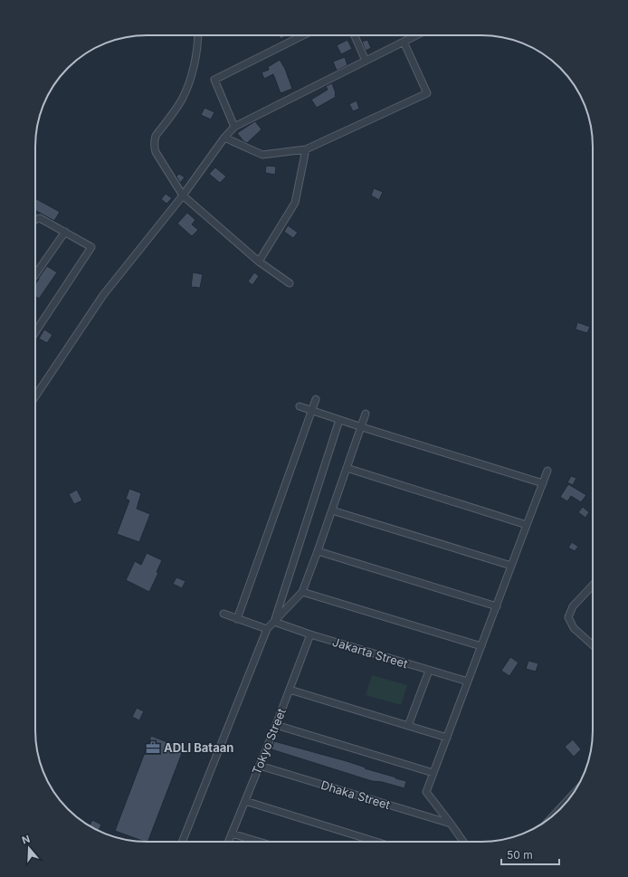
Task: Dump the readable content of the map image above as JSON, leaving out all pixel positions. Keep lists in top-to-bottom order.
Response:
{
  "streets": {
    "street": ["Jakarta Street", "Tokyo Street", "Dhaka Street"]
  },
  "crossings": [
    ["Jakarta Street", "Tokyo Street"],
    ["Tokyo Street", "Dhaka Street"]
  ],
  "places": {
    "office": ["ADLI Bataan"]
  },
  "scale_bar": "50 m",
  "north": "top"
}
